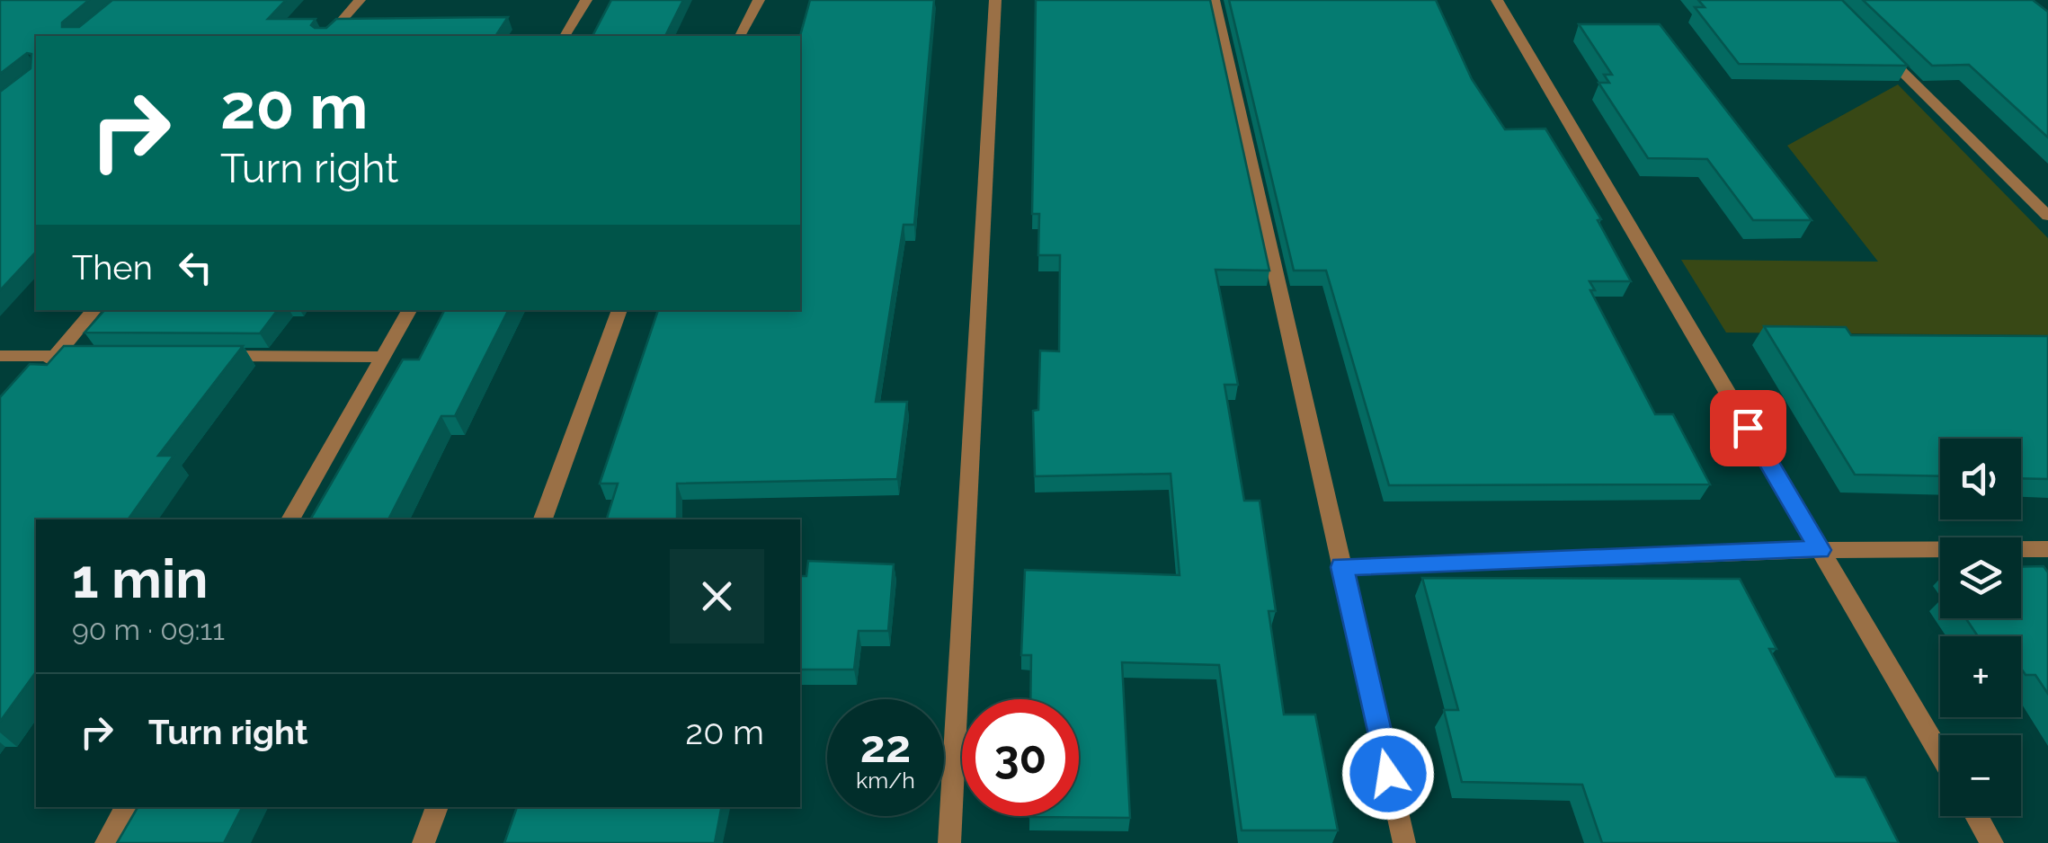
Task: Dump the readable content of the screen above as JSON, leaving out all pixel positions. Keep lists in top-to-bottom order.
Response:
{
  "page": {
    "turn": ["20 m", "Turn right"],
    "then": "Then",
    "map_buttons": ["+", "−"],
    "heading": ["1 min", "90 m · 09:11"],
    "list": [
      {
        "name": "Turn right",
        "value": "20 m"
      }
    ],
    "speed": "22 km/h",
    "limit": "30"
  }
}
